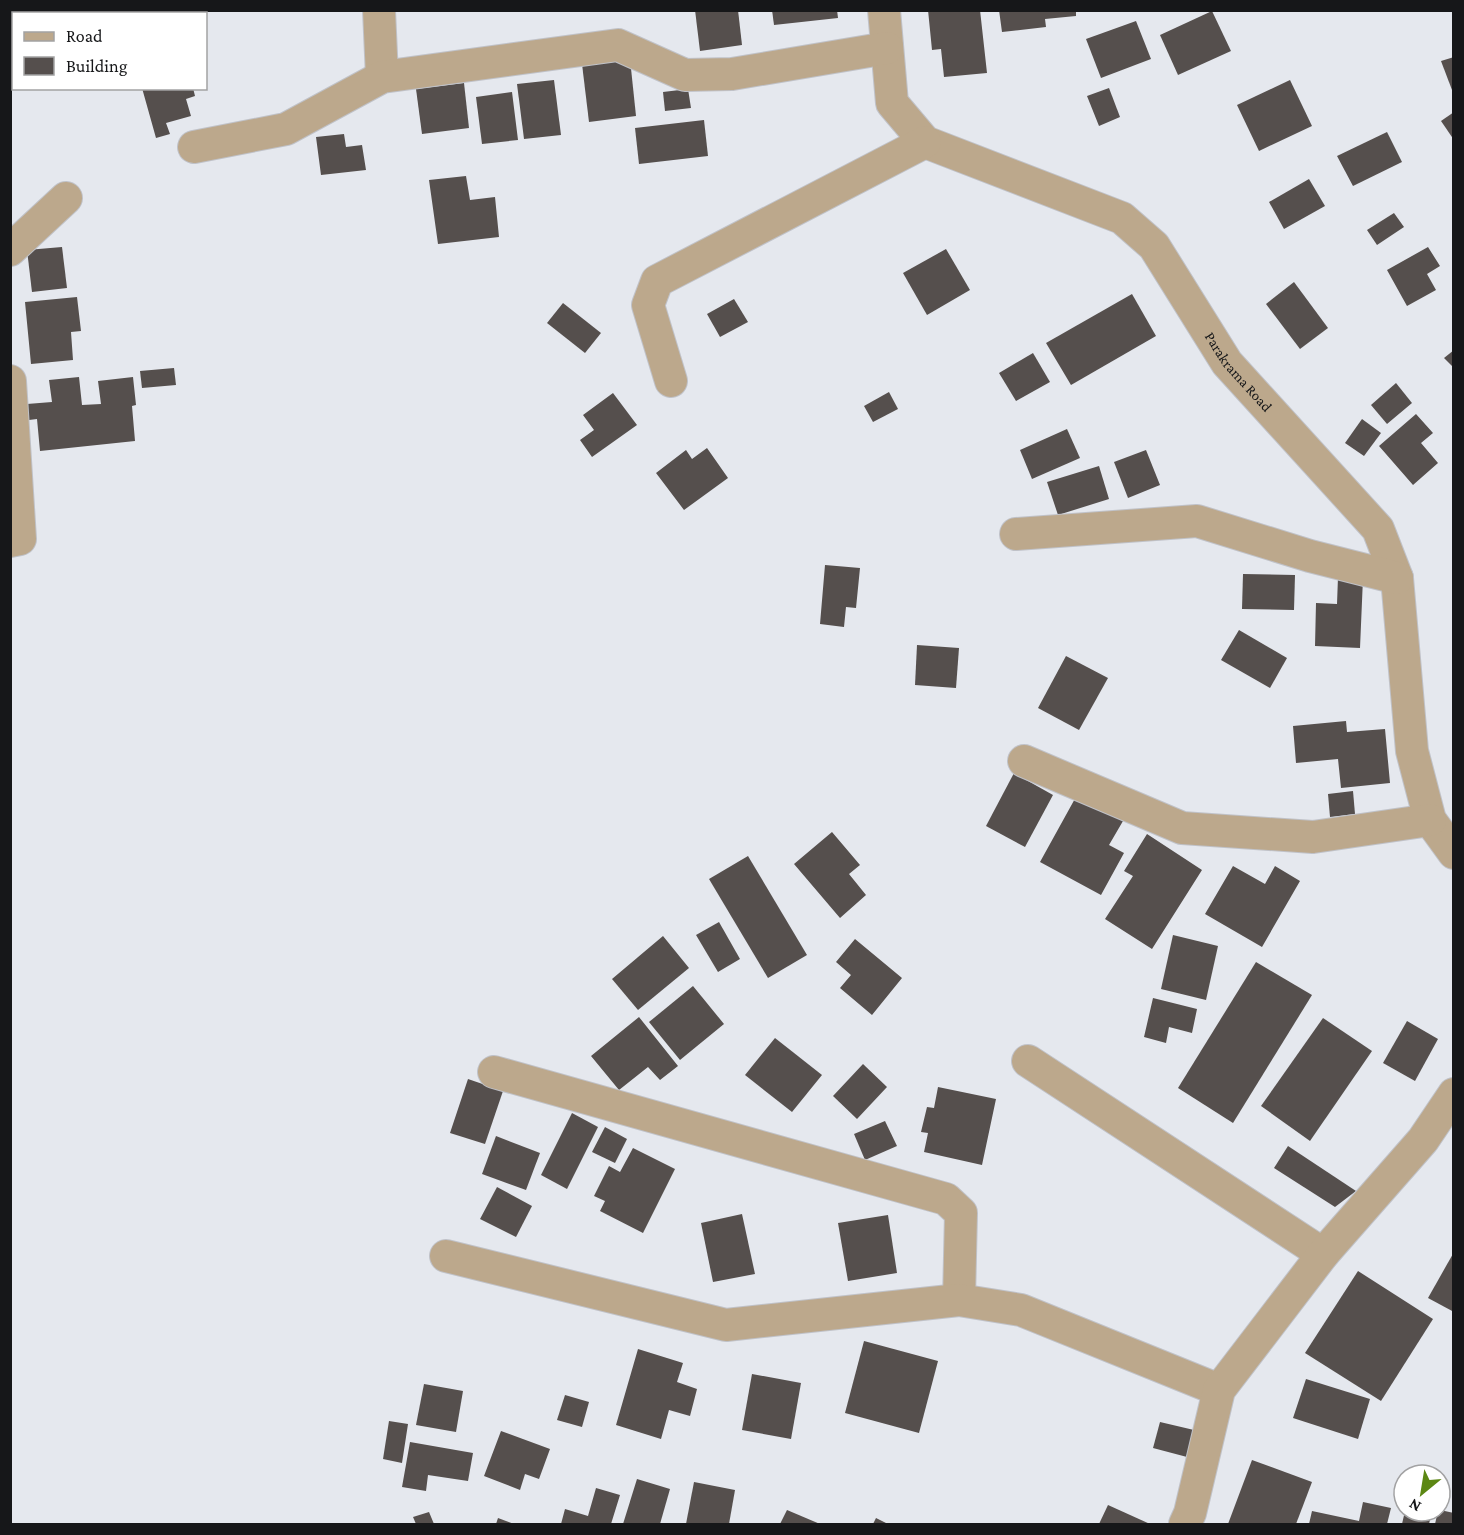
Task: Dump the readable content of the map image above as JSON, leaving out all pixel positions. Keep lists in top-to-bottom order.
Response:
{
  "streets": {
    "street": ["Parakrama Road"]
  },
  "legend": ["Road", "Building"],
  "north": "bottom left"
}
